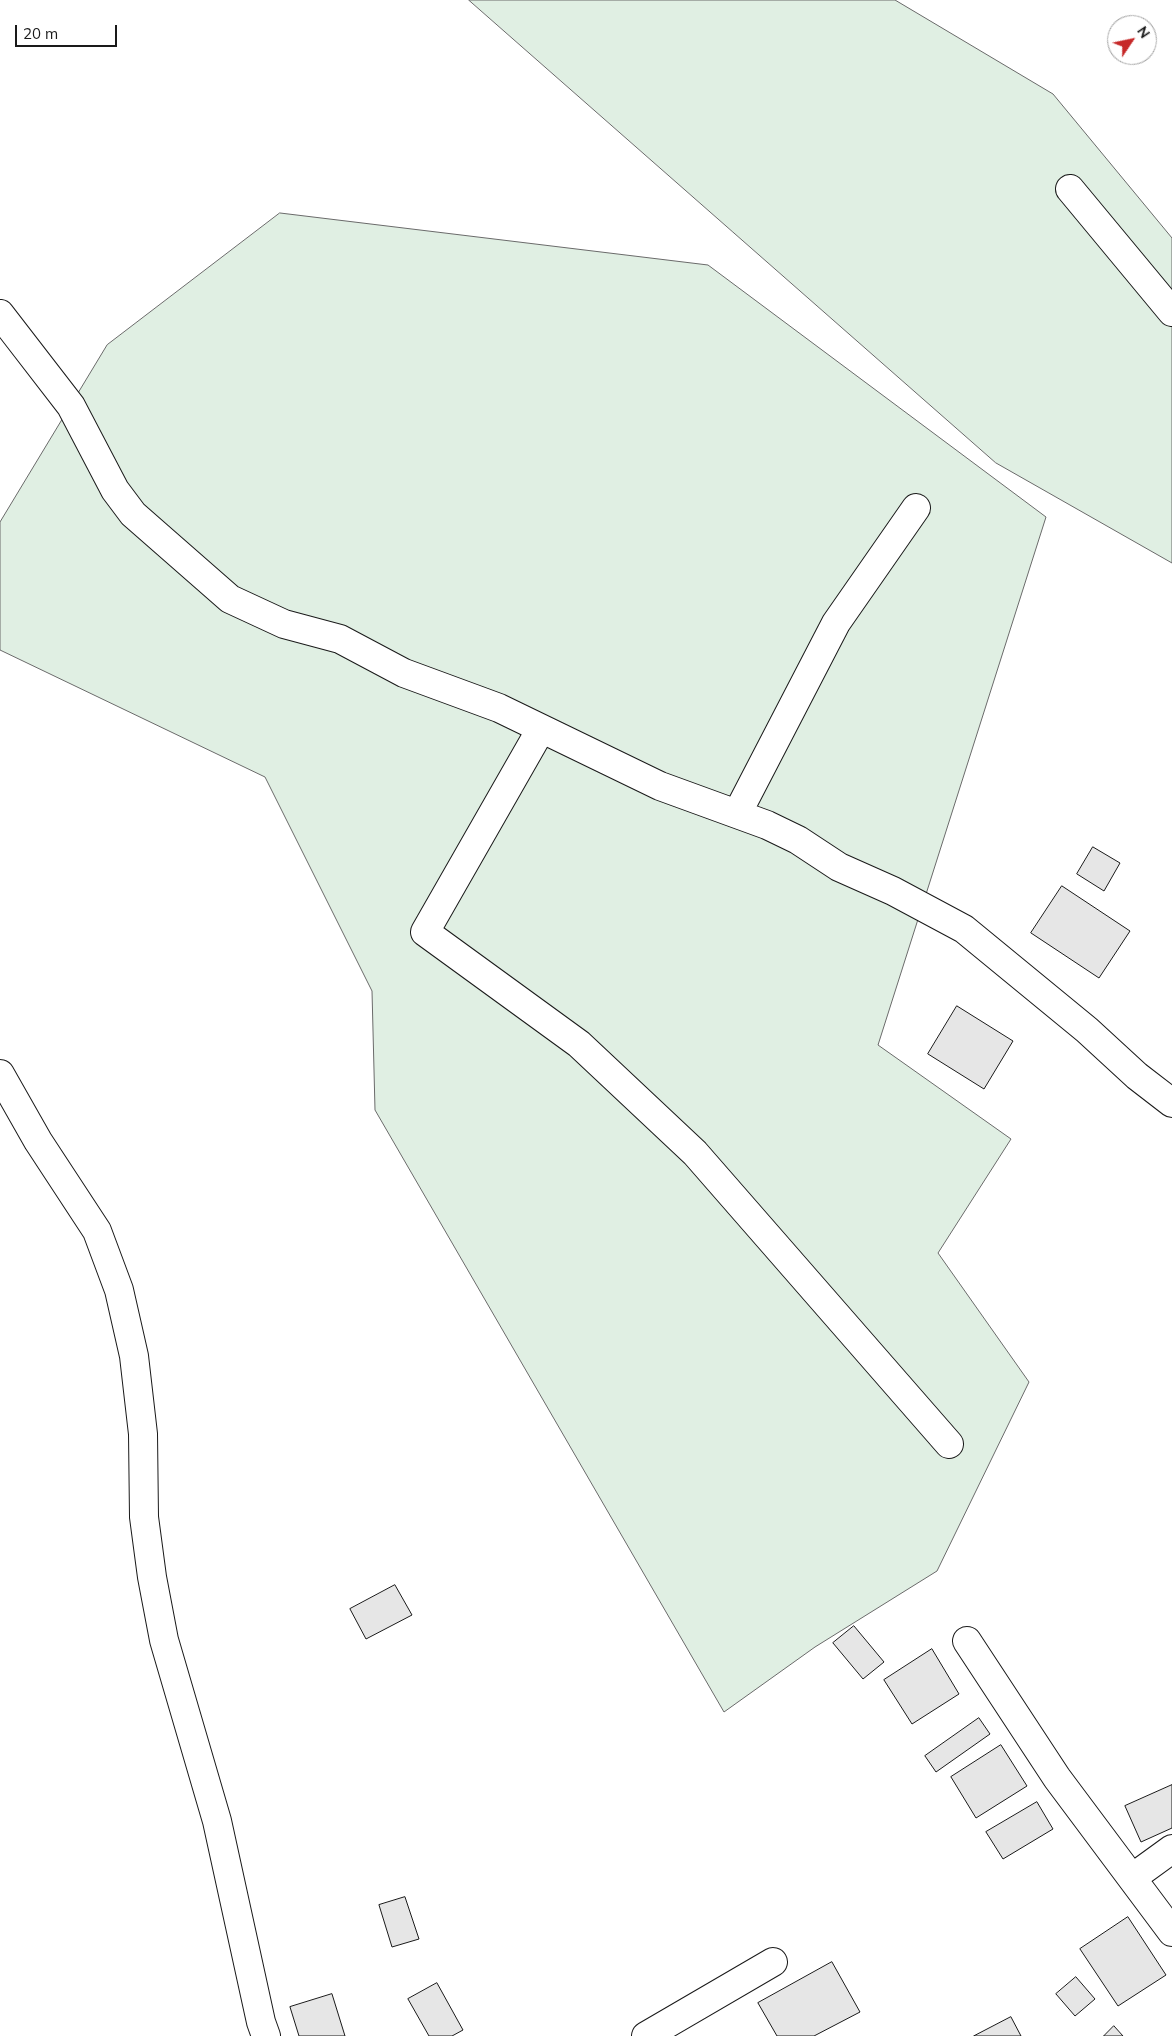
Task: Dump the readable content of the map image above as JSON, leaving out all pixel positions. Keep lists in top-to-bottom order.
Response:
{
  "scale_bar": "20 m",
  "north": "top right"
}
